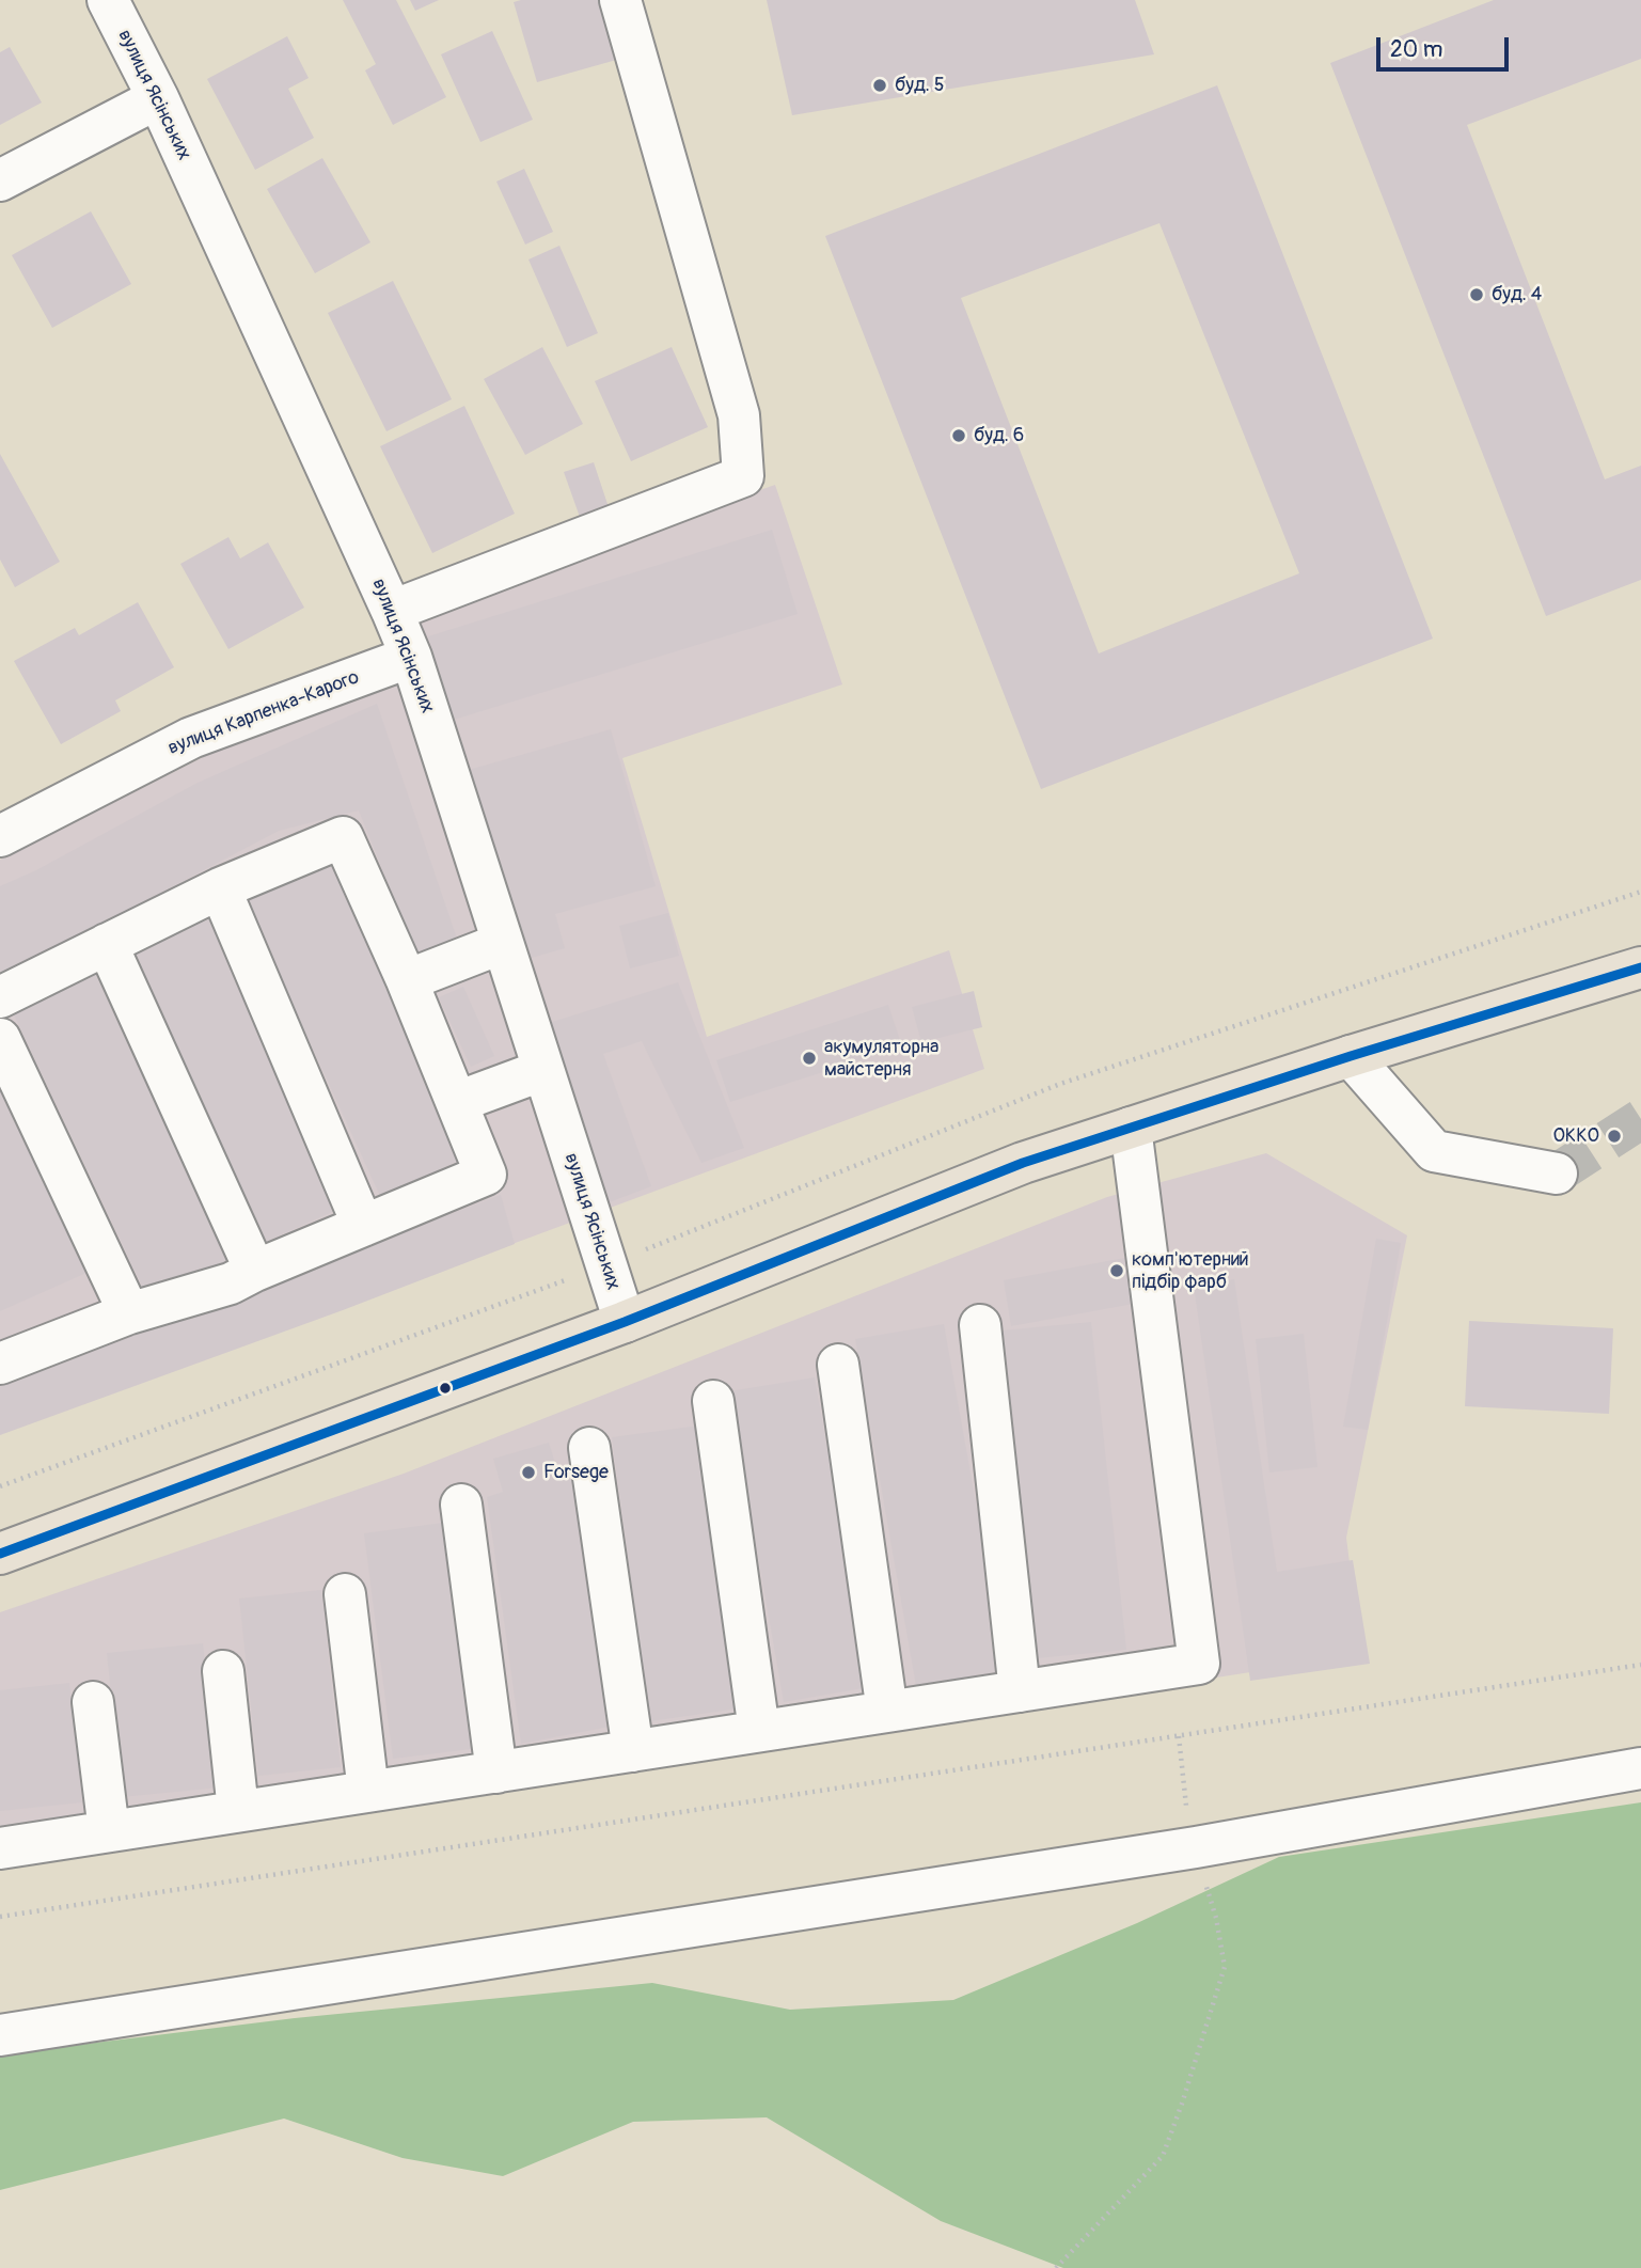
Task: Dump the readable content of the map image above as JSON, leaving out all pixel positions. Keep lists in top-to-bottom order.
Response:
{
  "streets": {
    "street": ["вулиця Ясінських", "вулиця Карпенка-Карого"]
  },
  "crossings": [
    ["вулиця Ясінських", "вулиця Карпенка-Карого"]
  ],
  "places": [
    "буд. 5",
    "буд. 4",
    "буд. 6",
    "акумуляторна майстерня",
    "ОККО",
    "комп'ютерний підбір фарб",
    "Forsege"
  ],
  "scale_bar": "20 m"
}
